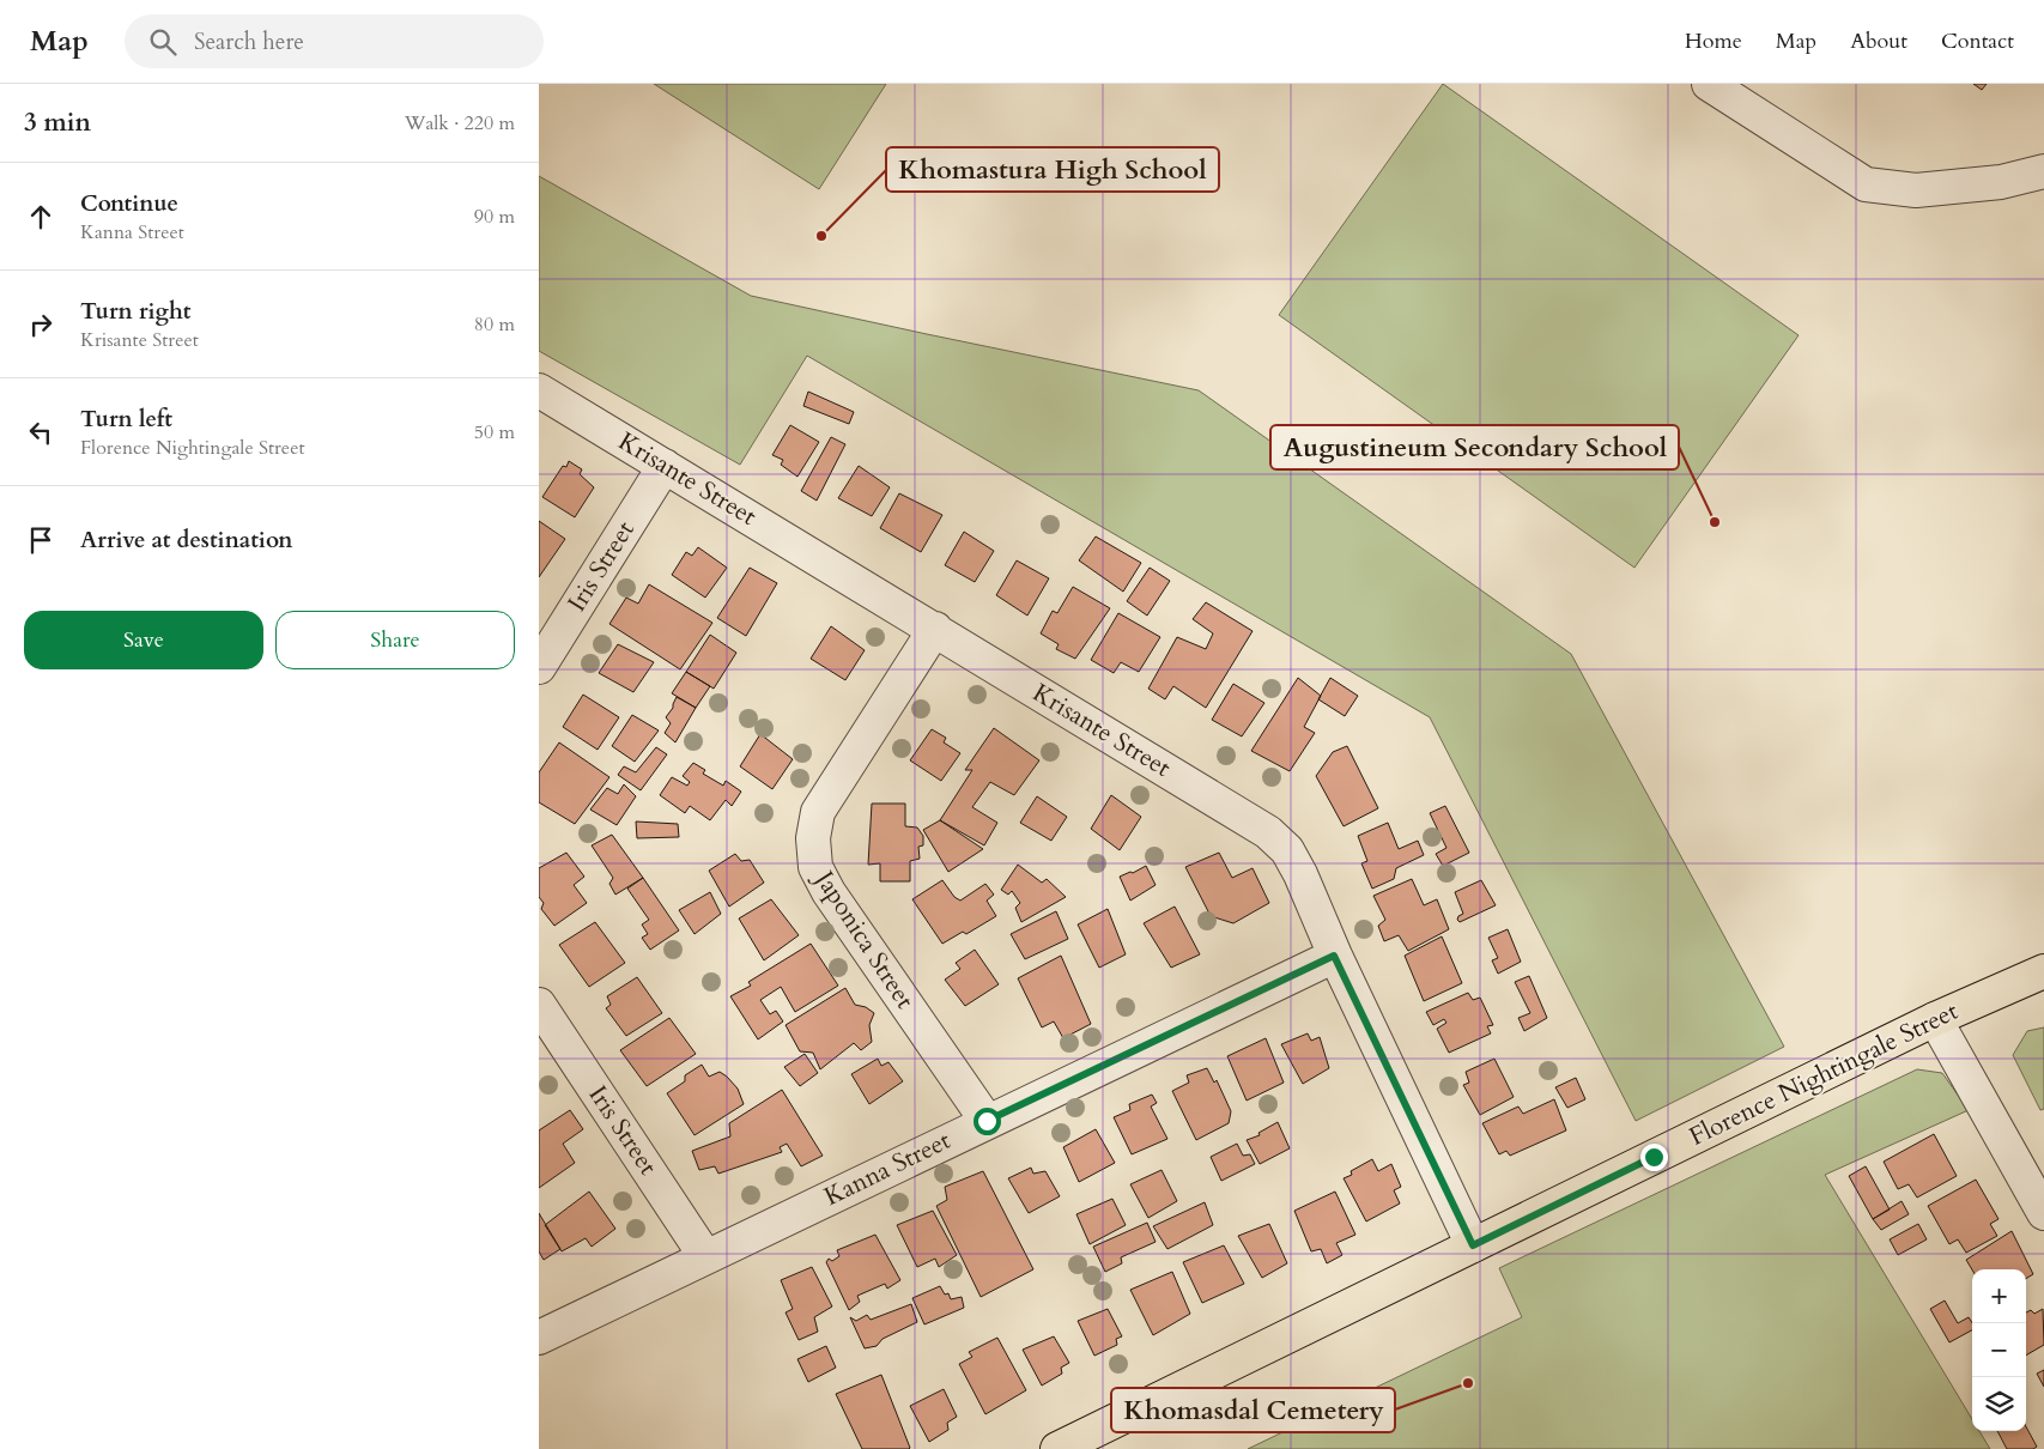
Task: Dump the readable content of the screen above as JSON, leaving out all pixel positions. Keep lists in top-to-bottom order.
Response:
{
  "streets": {
    "main road": ["Florence Nightingale Street"],
    "street": [
      "Krisante Street",
      "Iris Street",
      "Japonica Street",
      "Kanna Street"
    ]
  },
  "crossings": [
    ["Krisante Street", "Iris Street"],
    ["Krisante Street", "Japonica Street"],
    ["Krisante Street", "Florence Nightingale Street"],
    ["Krisante Street", "Kanna Street"],
    ["Iris Street", "Kanna Street"],
    ["Japonica Street", "Kanna Street"]
  ],
  "places": ["Khomastura High School", "Augustineum Secondary School", "Khomasdal Cemetery"],
  "page": {
    "header": "Map",
    "search": "Search here",
    "nav": [
      "Home",
      "Map",
      "About",
      "Contact"
    ],
    "heading": ["3 min", "Walk · 220 m"],
    "list": [
      ["Continue", "Kanna Street", "90 m"],
      ["Turn right", "Krisante Street", "80 m"],
      ["Turn left", "Florence Nightingale Street", "50 m"],
      "Arrive at destination"
    ],
    "buttons": ["Save", "Share"],
    "map_buttons": ["+", "−"]
  }
}
